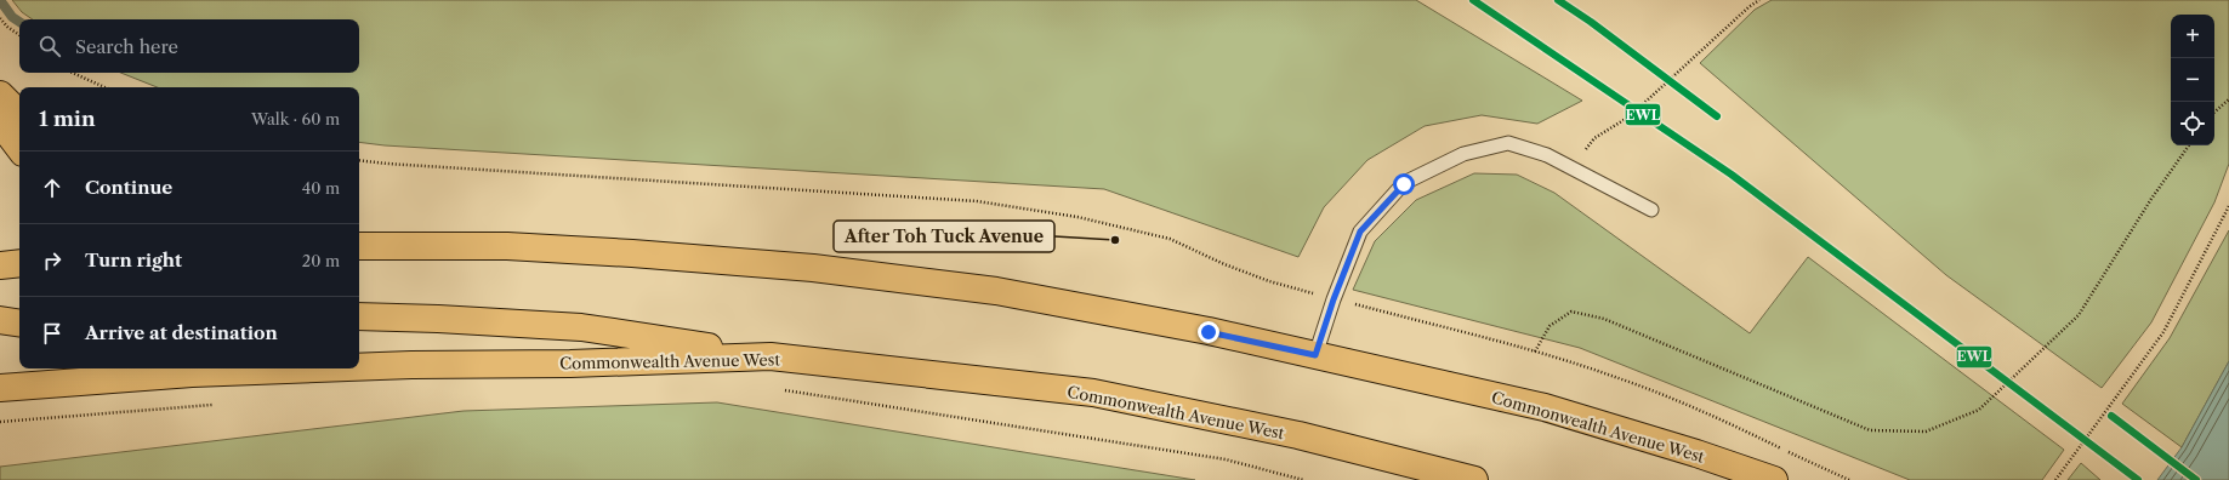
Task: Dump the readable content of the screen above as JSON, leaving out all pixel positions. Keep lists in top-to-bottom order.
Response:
{
  "streets": {
    "main road": ["Commonwealth Avenue West"]
  },
  "places": ["After Toh Tuck Avenue"],
  "lines": ["transit line EWL"],
  "page": {
    "map_buttons": ["+", "−"],
    "search": "Search here",
    "heading": ["1 min", "Walk · 60 m"],
    "list": [
      ["Continue", "40 m"],
      ["Turn right", "20 m"],
      "Arrive at destination"
    ]
  }
}
